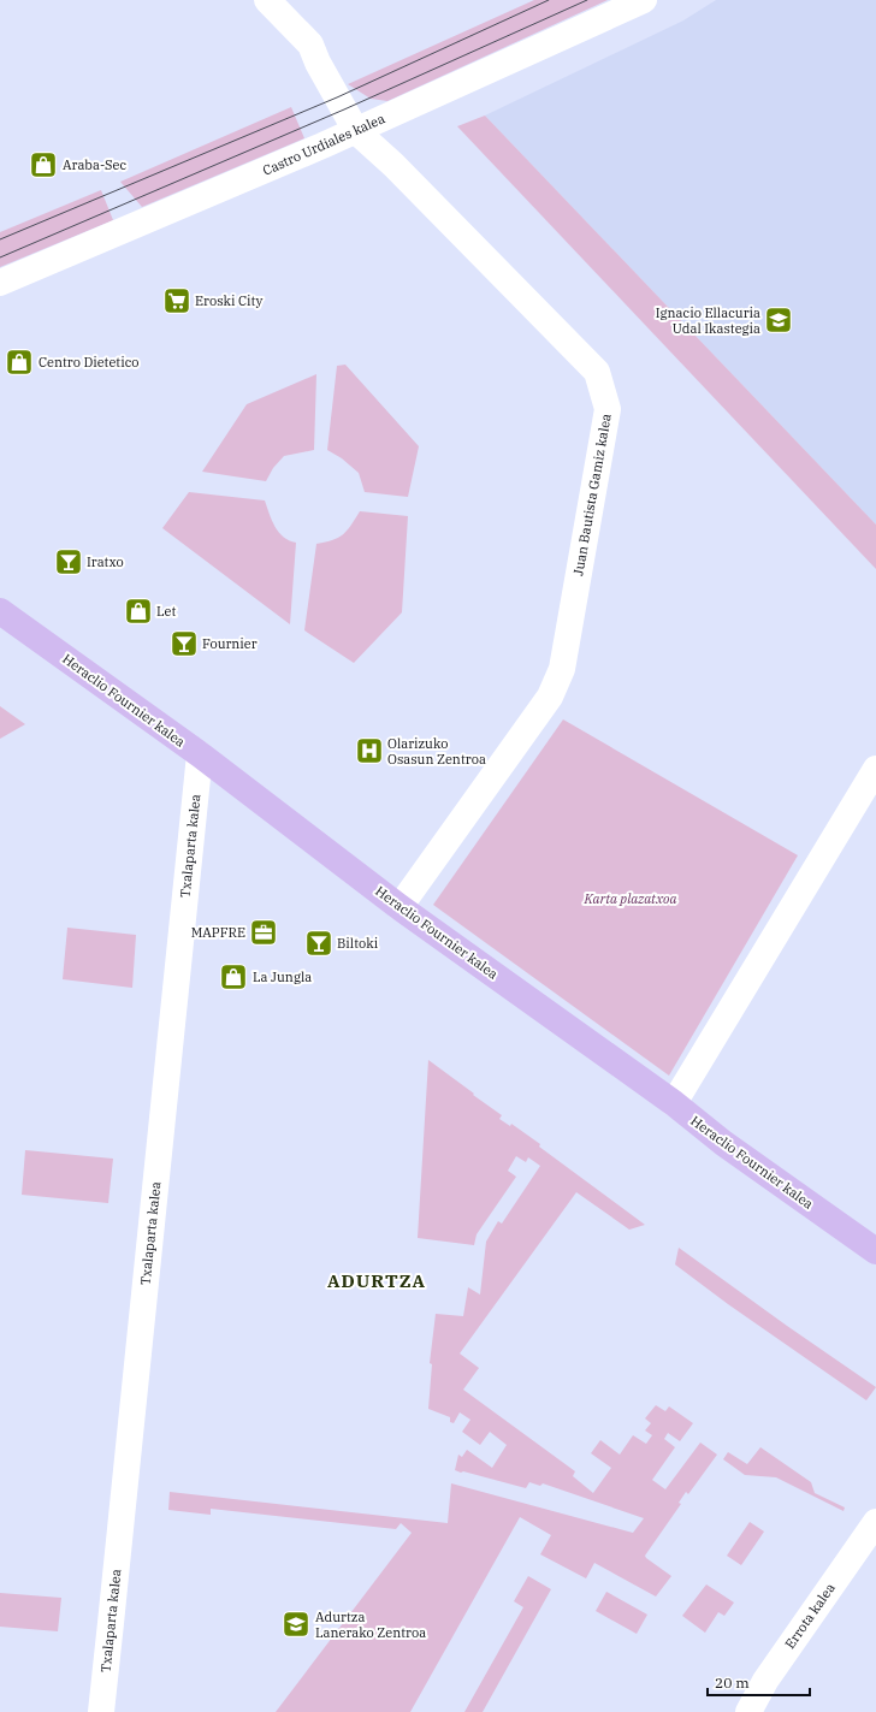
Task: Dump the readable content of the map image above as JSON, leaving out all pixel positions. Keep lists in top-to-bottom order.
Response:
{
  "streets": {
    "main road": ["Heraclio Fournier kalea"],
    "street": [
      "Castro Urdiales kalea",
      "Juan Bautista Gamiz kalea",
      "Txalaparta kalea",
      "Errota kalea"
    ]
  },
  "crossings": [
    ["Castro Urdiales kalea", "Juan Bautista Gamiz kalea"],
    ["Juan Bautista Gamiz kalea", "Heraclio Fournier kalea"],
    ["Heraclio Fournier kalea", "Txalaparta kalea"]
  ],
  "districts": ["ADURTZA"],
  "parks": ["Karta plazatxoa"],
  "places": {
    "shop": [
      "Araba-Sec",
      "Centro Dietetico",
      "Let",
      "La Jungla"
    ],
    "supermarket": ["Eroski City"],
    "school or university": ["Ignacio Ellacuria Udal Ikastegia", "Adurtza Lanerako Zentroa"],
    "bar": ["Iratxo", "Fournier", "Biltoki"],
    "hospital": ["Olarizuko Osasun Zentroa"],
    "office": ["MAPFRE"]
  },
  "scale_bar": "20 m"
}
